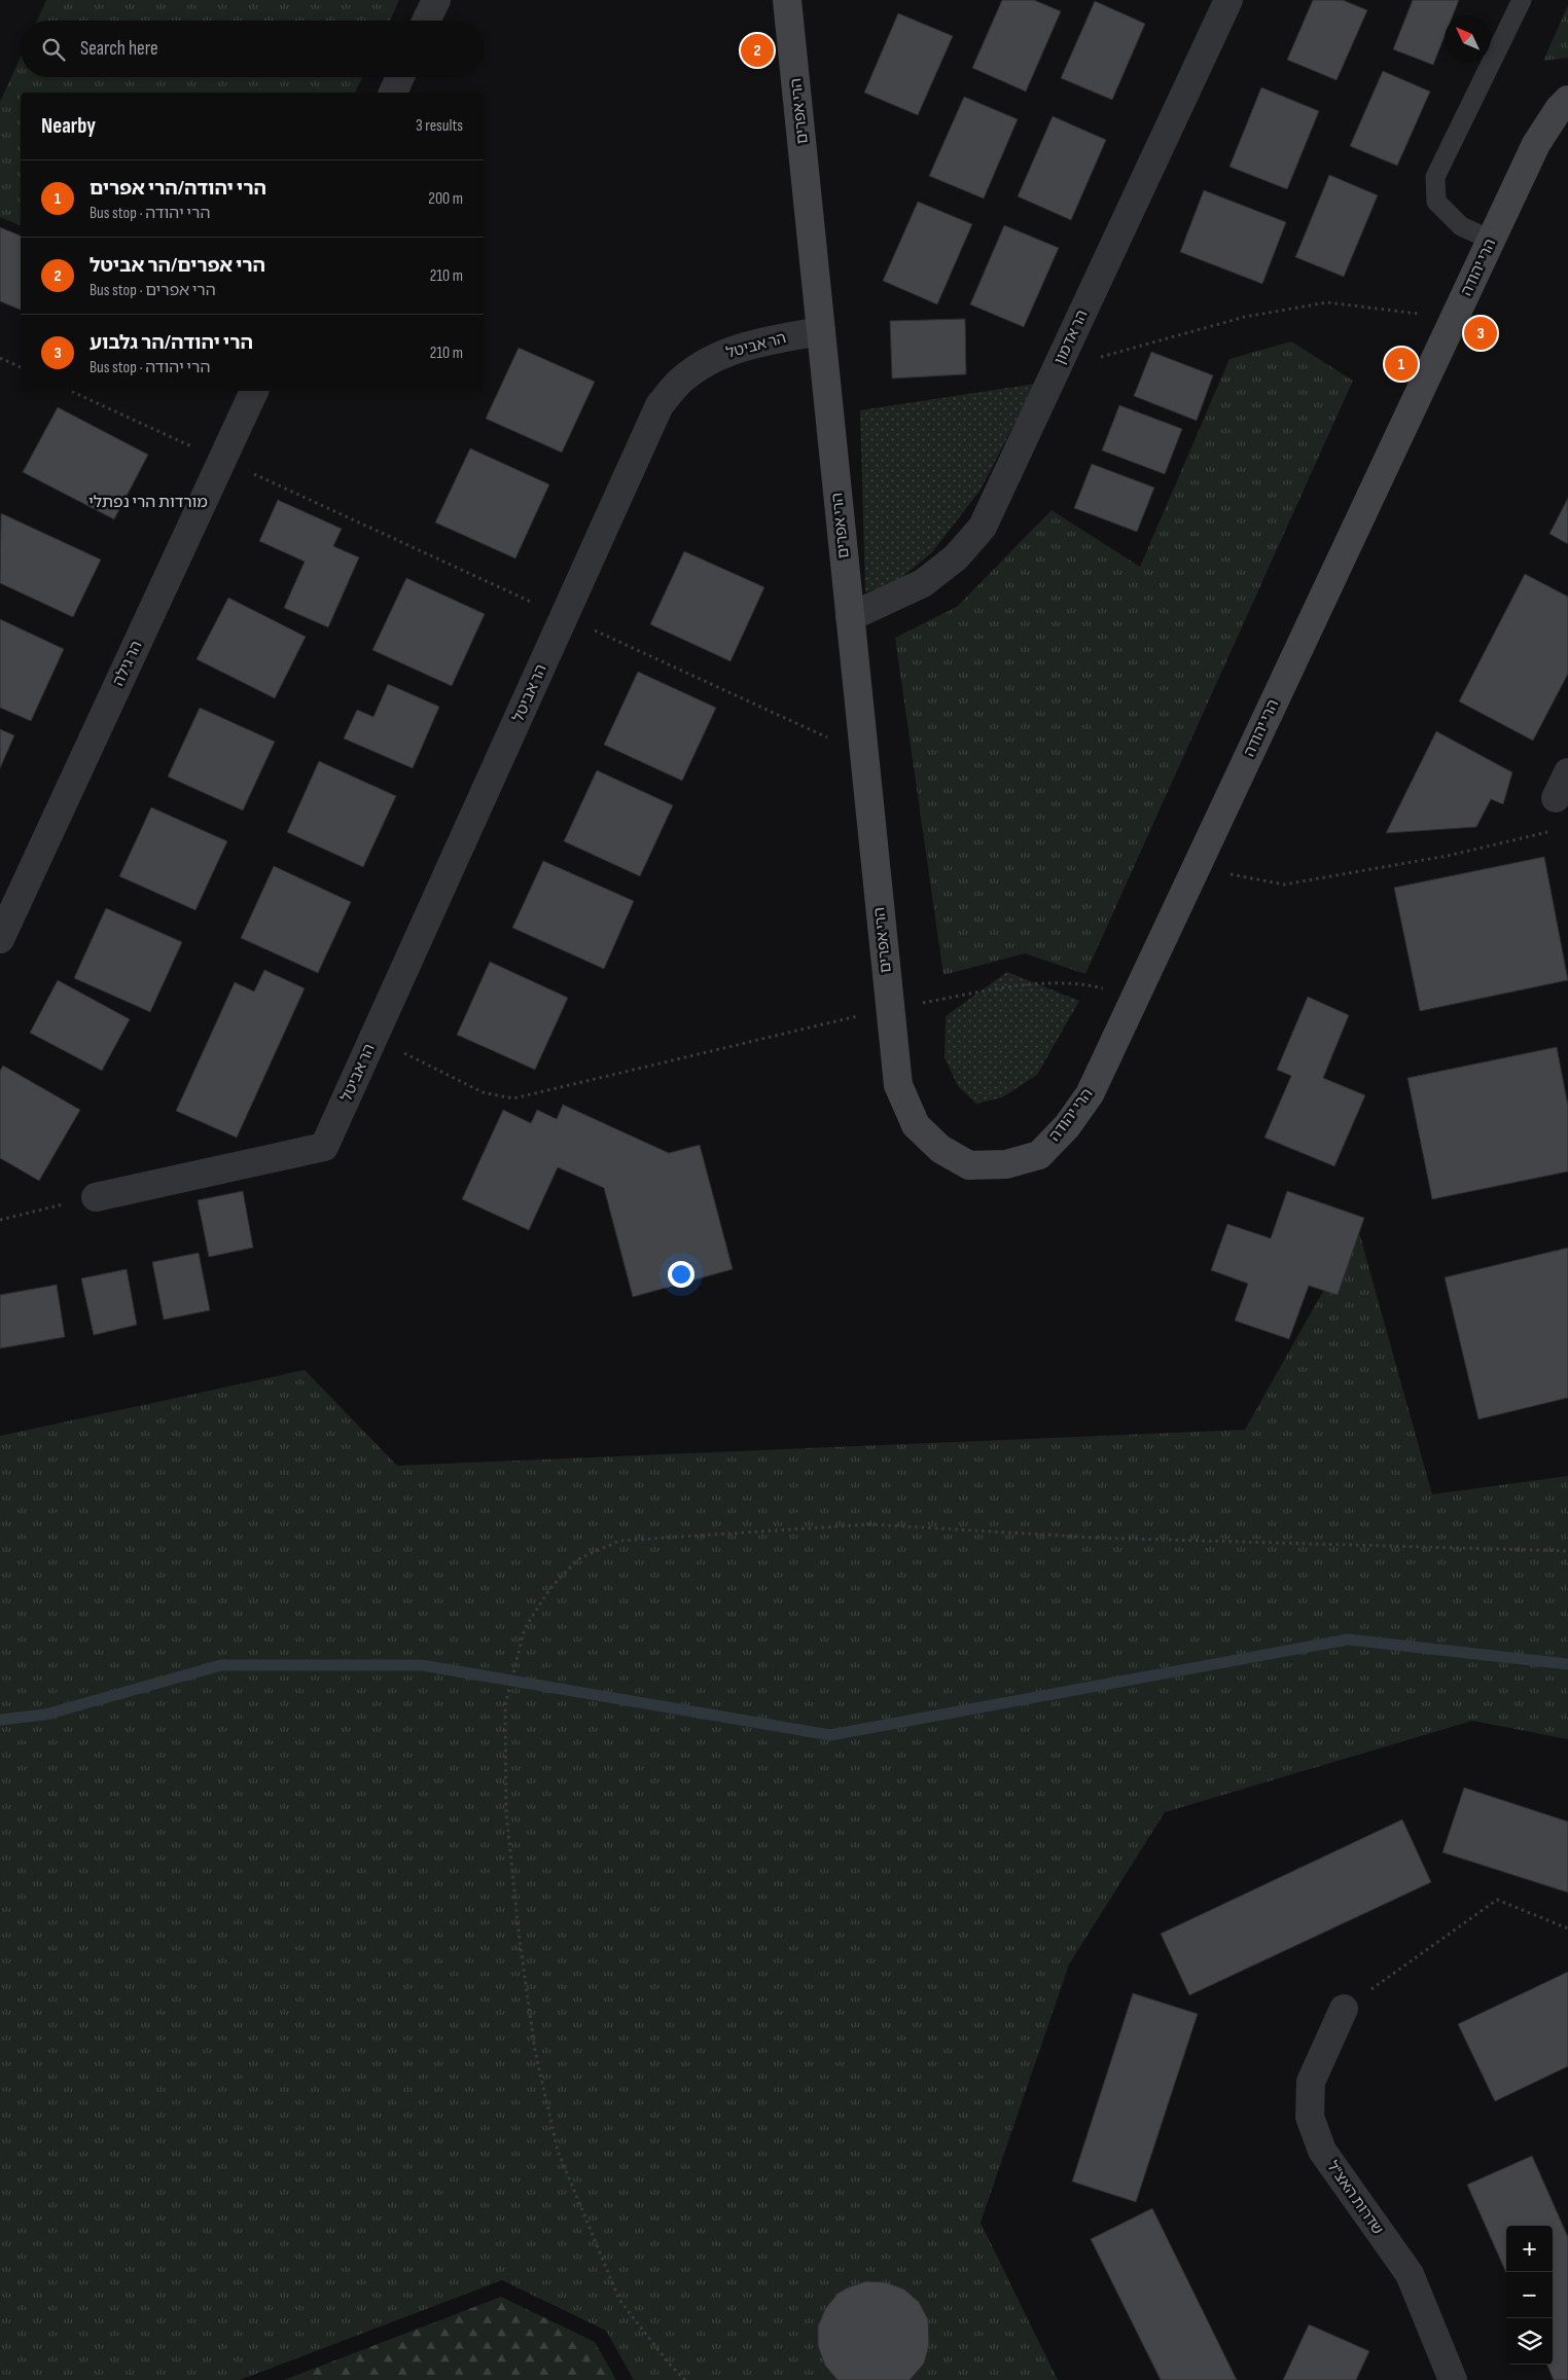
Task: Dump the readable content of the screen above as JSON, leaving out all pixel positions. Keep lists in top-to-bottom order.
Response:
{
  "streets": {
    "street": [
      "הרי אפרים",
      "הרי יהודה",
      "הר אדמון",
      "הר אביטל",
      "הר גילה",
      "שדרות האצ\"ל"
    ]
  },
  "crossings": [
    ["הרי אפרים", "הרי יהודה"],
    ["הרי אפרים", "הר אדמון"],
    ["הרי אפרים", "הר אביטל"]
  ],
  "districts": ["מורדות הרי נפתלי"],
  "north": "top left",
  "page": {
    "search": "Search here",
    "pins": ["2", "3", "1"],
    "heading": ["Nearby", "3 results"],
    "list": [
      {
        "mark": "1",
        "name": "הרי יהודה/הרי אפרים",
        "note": "Bus stop · הרי יהודה",
        "value": "200 m"
      },
      {
        "mark": "2",
        "name": "הרי אפרים/הר אביטל",
        "note": "Bus stop · הרי אפרים",
        "value": "210 m"
      },
      {
        "mark": "3",
        "name": "הרי יהודה/הר גלבוע",
        "note": "Bus stop · הרי יהודה",
        "value": "210 m"
      }
    ],
    "map_buttons": ["+", "−"]
  }
}
